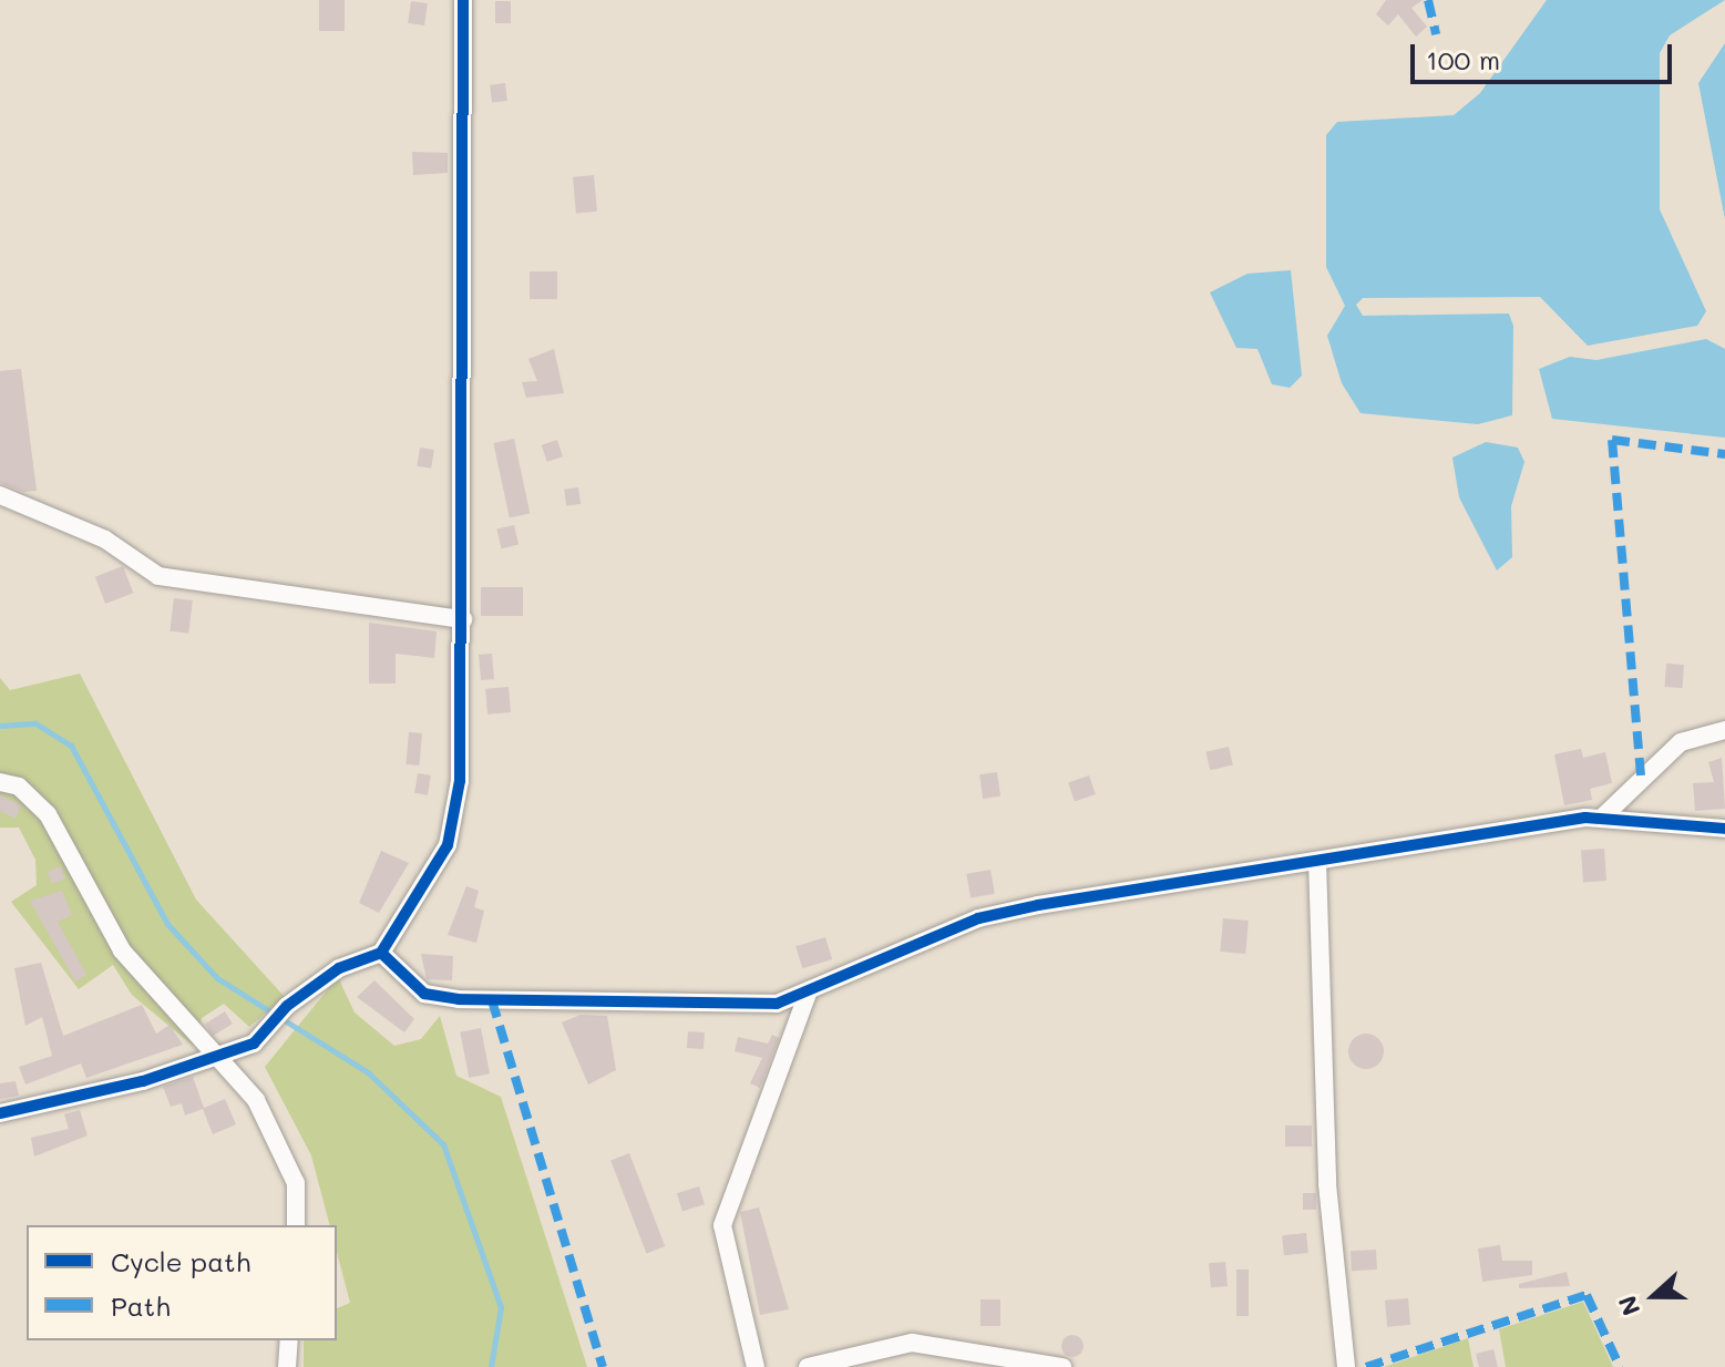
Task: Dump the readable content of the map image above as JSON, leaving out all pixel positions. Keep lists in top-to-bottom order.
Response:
{
  "legend": ["Cycle path", "Path"],
  "scale_bar": "100 m",
  "north": "left"
}
